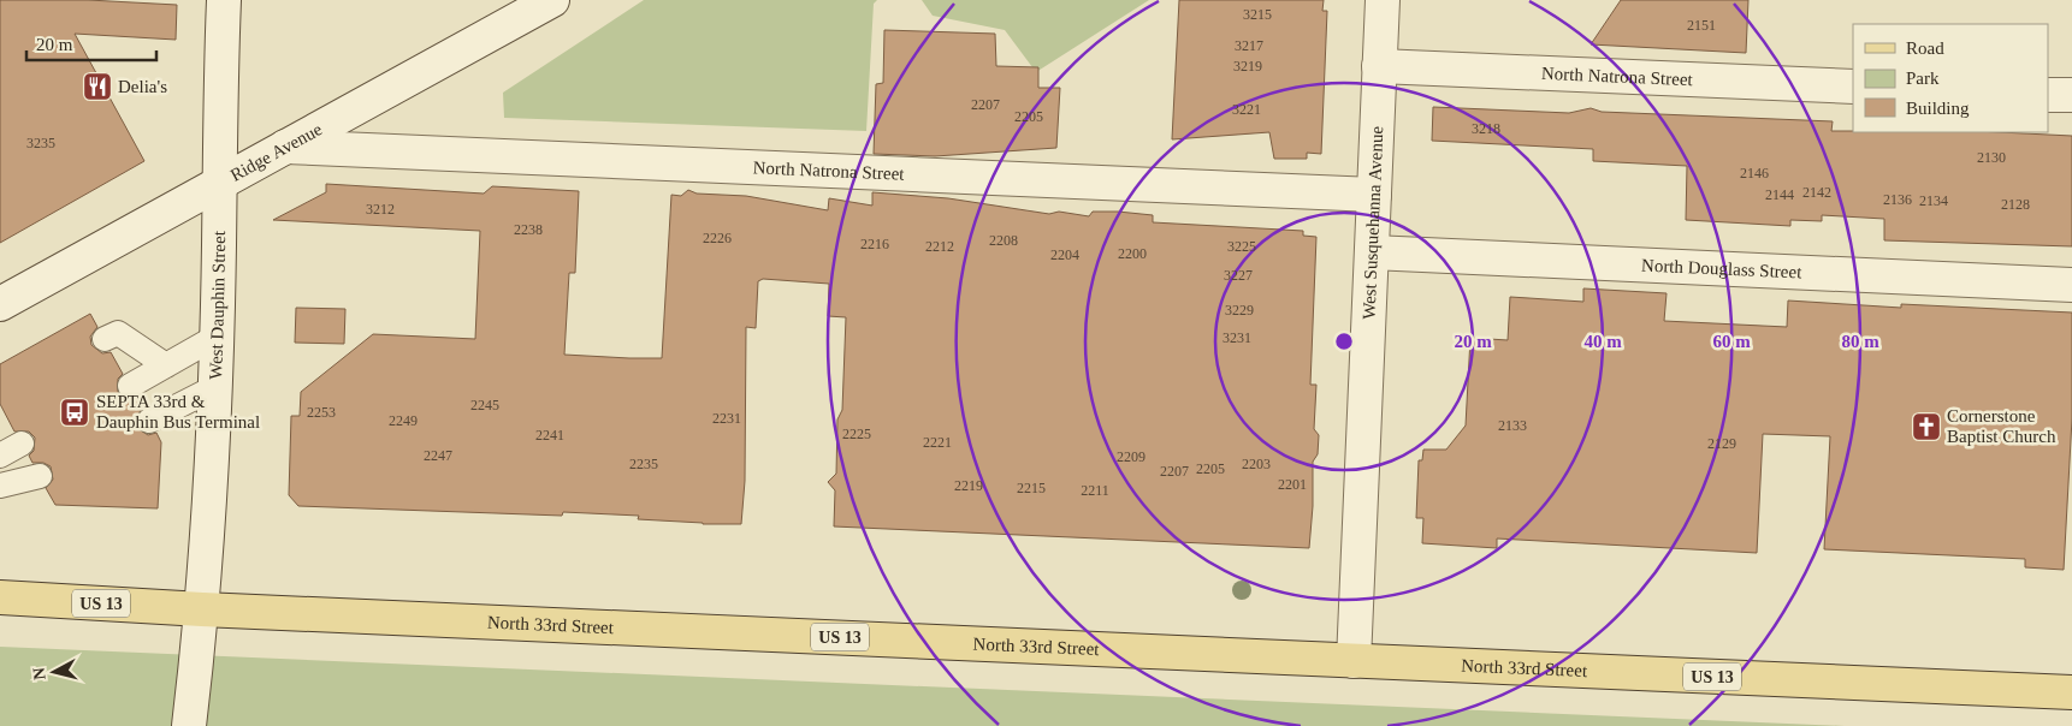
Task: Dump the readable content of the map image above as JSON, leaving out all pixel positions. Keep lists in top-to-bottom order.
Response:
{
  "streets": {
    "main road": ["US 13", "North 33rd Street"],
    "street": [
      "North Natrona Street",
      "Ridge Avenue",
      "West Susquehanna Avenue",
      "North Douglass Street",
      "West Dauphin Street"
    ]
  },
  "crossings": [
    ["North Natrona Street", "Ridge Avenue"],
    ["North Natrona Street", "West Susquehanna Avenue"],
    ["Ridge Avenue", "West Dauphin Street"],
    ["West Susquehanna Avenue", "North Douglass Street"],
    ["West Susquehanna Avenue", "North 33rd Street"],
    ["West Dauphin Street", "North 33rd Street"]
  ],
  "places": {
    "restaurant": ["Delia's"],
    "bus stop": ["SEPTA 33rd & Dauphin Bus Terminal"],
    "church": ["Cornerstone Baptist Church"]
  },
  "house_numbers": [
    "3215",
    "2151",
    "3217",
    "3219",
    "2207",
    "3221",
    "2205",
    "3218",
    "3235",
    "2130",
    "2146",
    "2142",
    "2144",
    "2136",
    "2134",
    "2128",
    "3212",
    "2238",
    "2226",
    "2208",
    "2216",
    "2212",
    "3225",
    "2200",
    "2204",
    "3227",
    "3229",
    "3231",
    "2245",
    "2253",
    "2231",
    "2249",
    "2133",
    "2225",
    "2241",
    "2221",
    "2129",
    "2247",
    "2209",
    "2235",
    "2203",
    "2205",
    "2207",
    "2201",
    "2219",
    "2215",
    "2211"
  ],
  "legend": ["Road", "Park", "Building"],
  "scale_bar": "20 m",
  "north": "left",
  "rings": [
    "20 m",
    "40 m",
    "60 m",
    "80 m"
  ]
}
